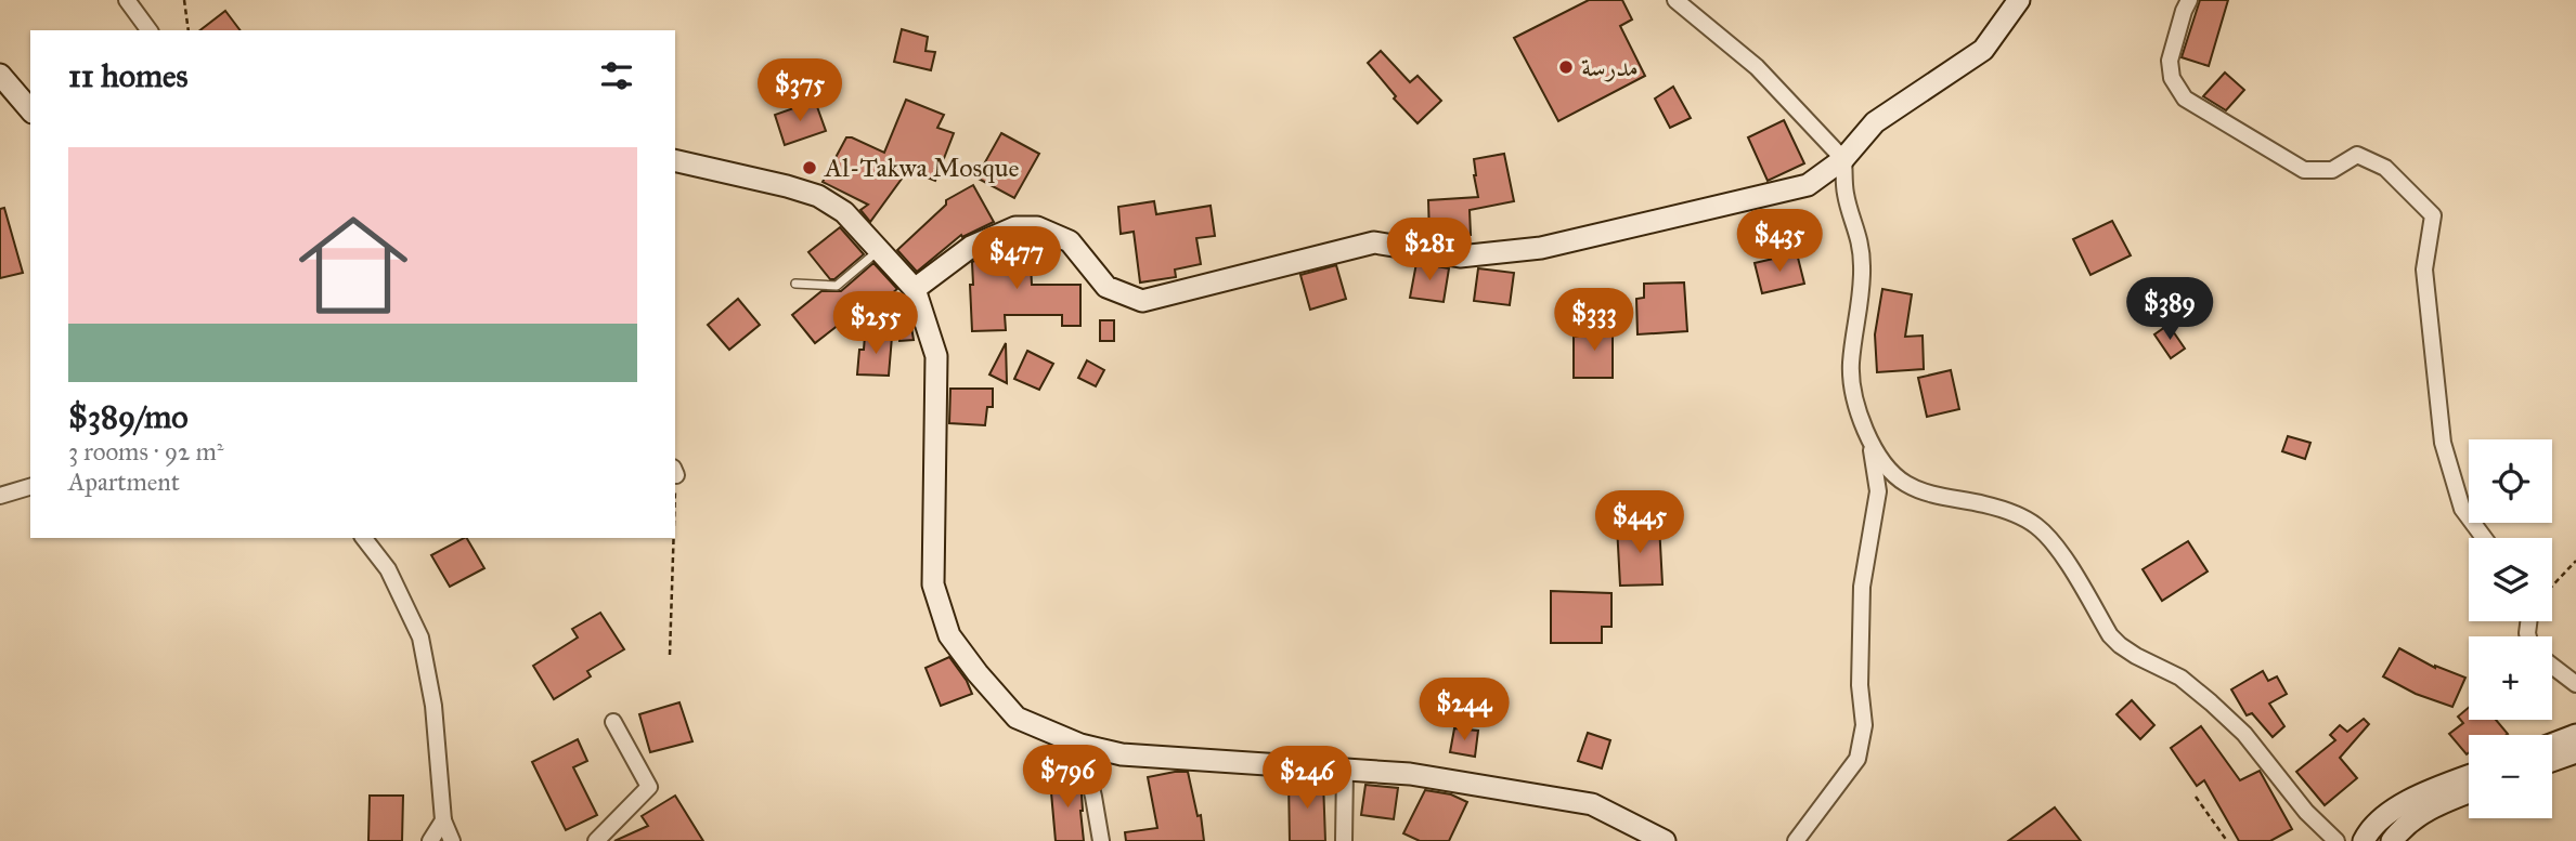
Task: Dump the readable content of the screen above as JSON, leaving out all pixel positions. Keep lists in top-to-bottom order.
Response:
{
  "places": ["مدرسة", "Al-Takwa Mosque"],
  "page": {
    "heading": "11 homes",
    "price": [
      "$375",
      "$435",
      "$281",
      "$477",
      "$389",
      "$333",
      "$255",
      "$445",
      "$244",
      "$796",
      "$246"
    ],
    "list": [
      {
        "name": "$389/mo",
        "note": "3 rooms · 92 m² · Apartment"
      }
    ],
    "map_buttons": ["+", "−"]
  }
}
